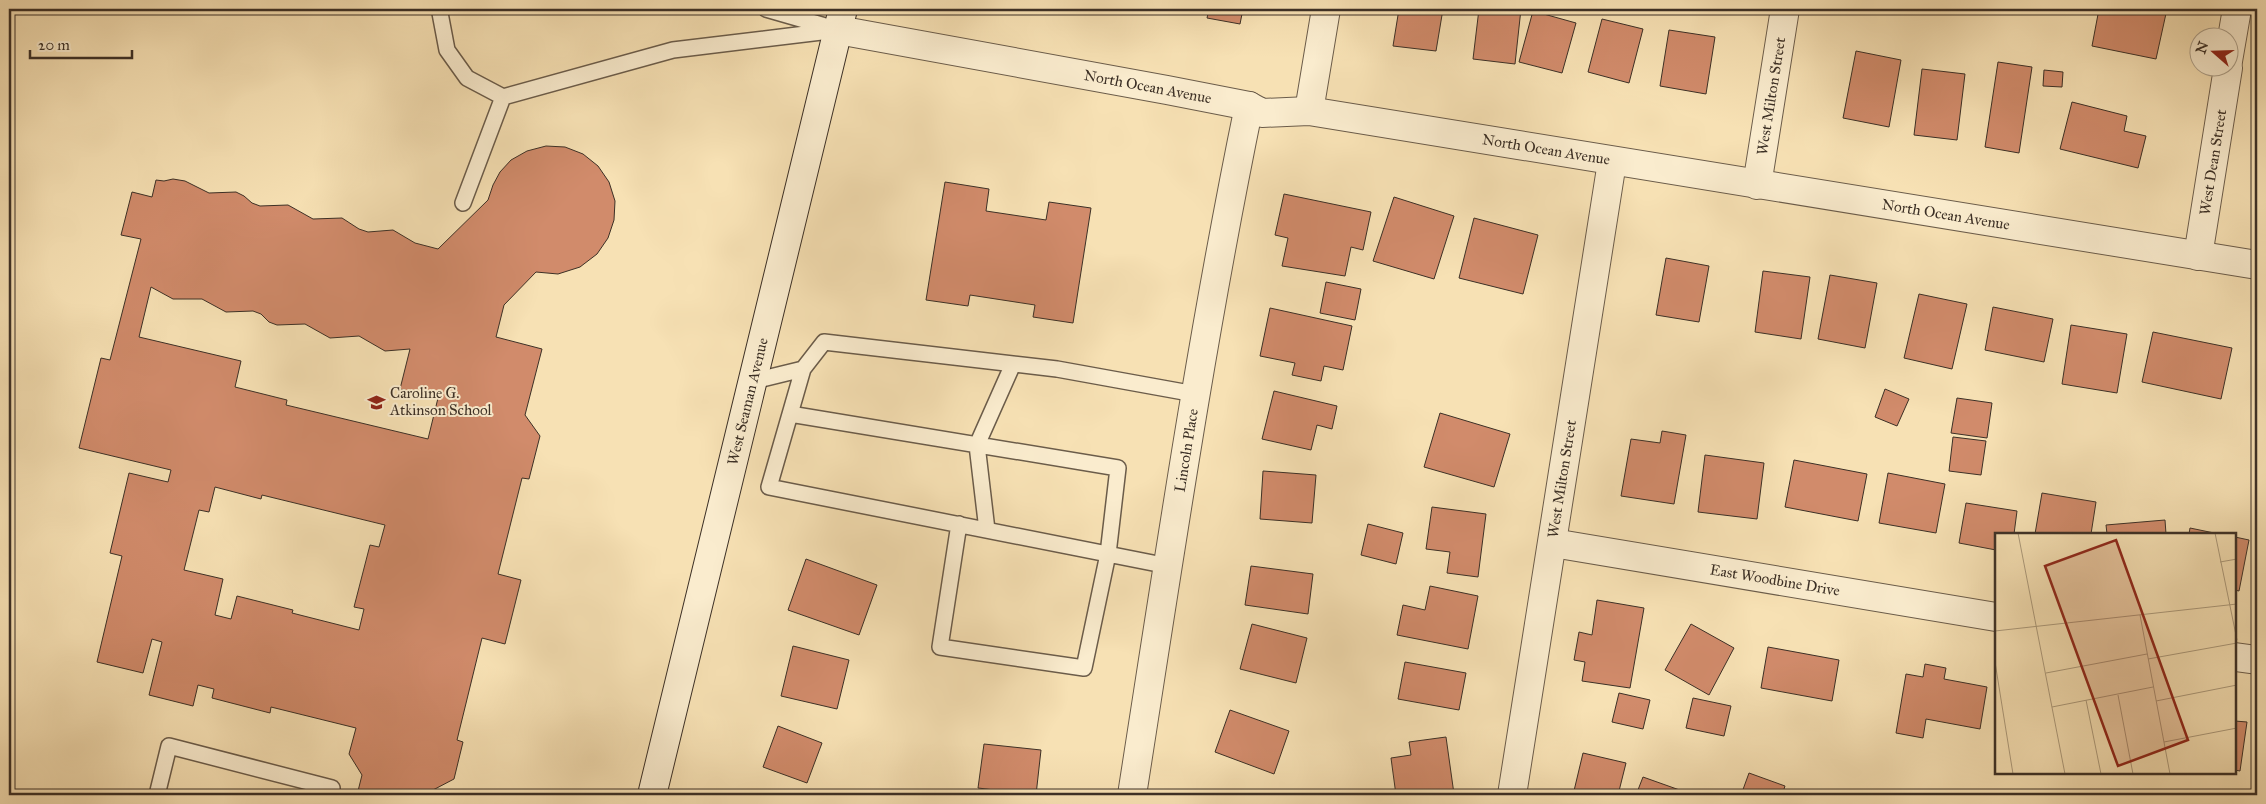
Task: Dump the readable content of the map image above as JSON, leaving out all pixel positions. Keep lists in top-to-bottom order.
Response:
{
  "streets": {
    "street": [
      "North Ocean Avenue",
      "West Milton Street",
      "West Dean Street",
      "West Seaman Avenue",
      "Lincoln Place",
      "East Woodbine Drive"
    ]
  },
  "crossings": [
    ["North Ocean Avenue", "West Milton Street"],
    ["North Ocean Avenue", "West Dean Street"],
    ["North Ocean Avenue", "West Seaman Avenue"],
    ["North Ocean Avenue", "Lincoln Place"],
    ["West Milton Street", "East Woodbine Drive"]
  ],
  "places": {
    "school or university": ["Caroline G. Atkinson School"]
  },
  "scale_bar": "20 m",
  "north": "left"
}
